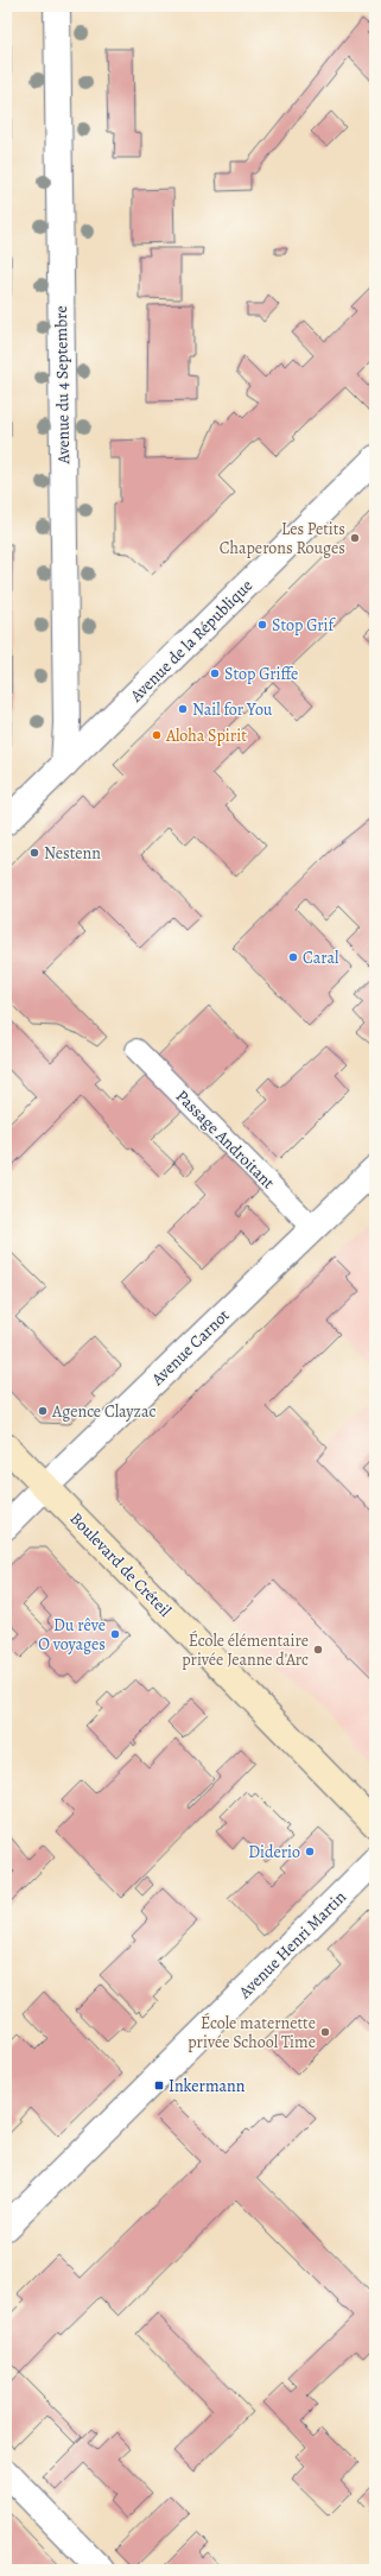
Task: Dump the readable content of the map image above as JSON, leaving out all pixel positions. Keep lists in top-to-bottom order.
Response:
{
  "streets": {
    "main road": ["Boulevard de Créteil"],
    "street": [
      "Avenue du 4 Septembre",
      "Avenue de la République",
      "Avenue Carnot",
      "Avenue Henri Martin"
    ],
    "lane": ["Passage Androitant"]
  },
  "crossings": [
    ["Avenue du 4 Septembre", "Avenue de la République"],
    ["Passage Androitant", "Avenue Carnot"],
    ["Avenue Carnot", "Boulevard de Créteil"]
  ],
  "places": {
    "other": [
      "Les Petits Chaperons Rouges",
      "Stop Grif",
      "Stop Griffe",
      "Nail for You",
      "Aloha Spirit",
      "Nestenn",
      "Caral",
      "Agence Clayzac",
      "Du rêve O voyages",
      "École élémentaire privée Jeanne d'Arc",
      "Diderio",
      "École maternette privée School Time"
    ],
    "transit": ["Inkermann"]
  }
}
